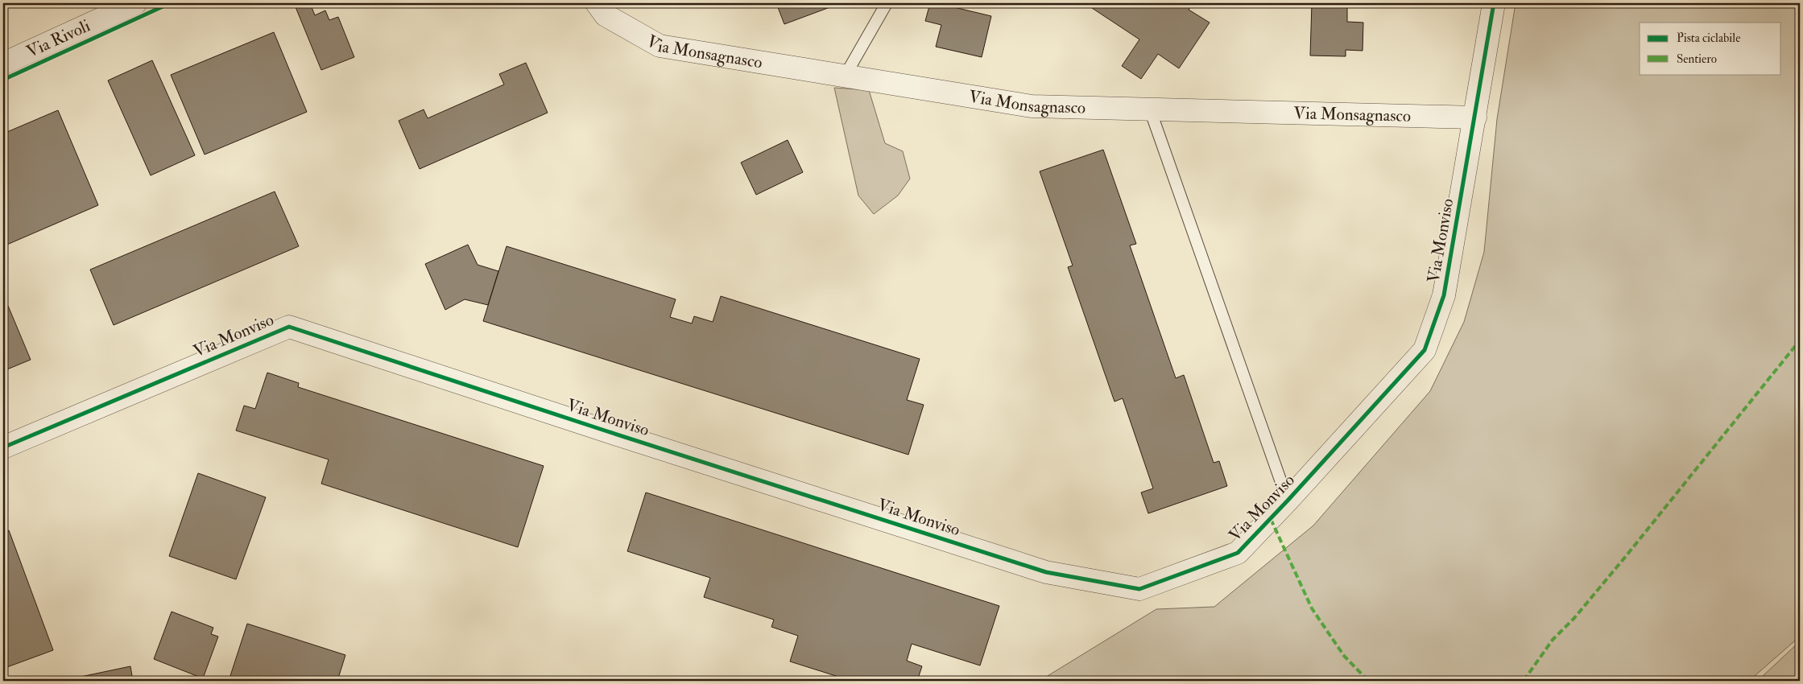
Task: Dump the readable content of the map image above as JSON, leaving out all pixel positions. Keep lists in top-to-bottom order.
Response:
{
  "streets": {
    "street": ["Via Rivoli", "Via Monsagnasco", "Via Monviso"]
  },
  "crossings": [
    ["Via Monsagnasco", "Via Monviso"]
  ],
  "legend": ["Pista ciclabile", "Sentiero"]
}
